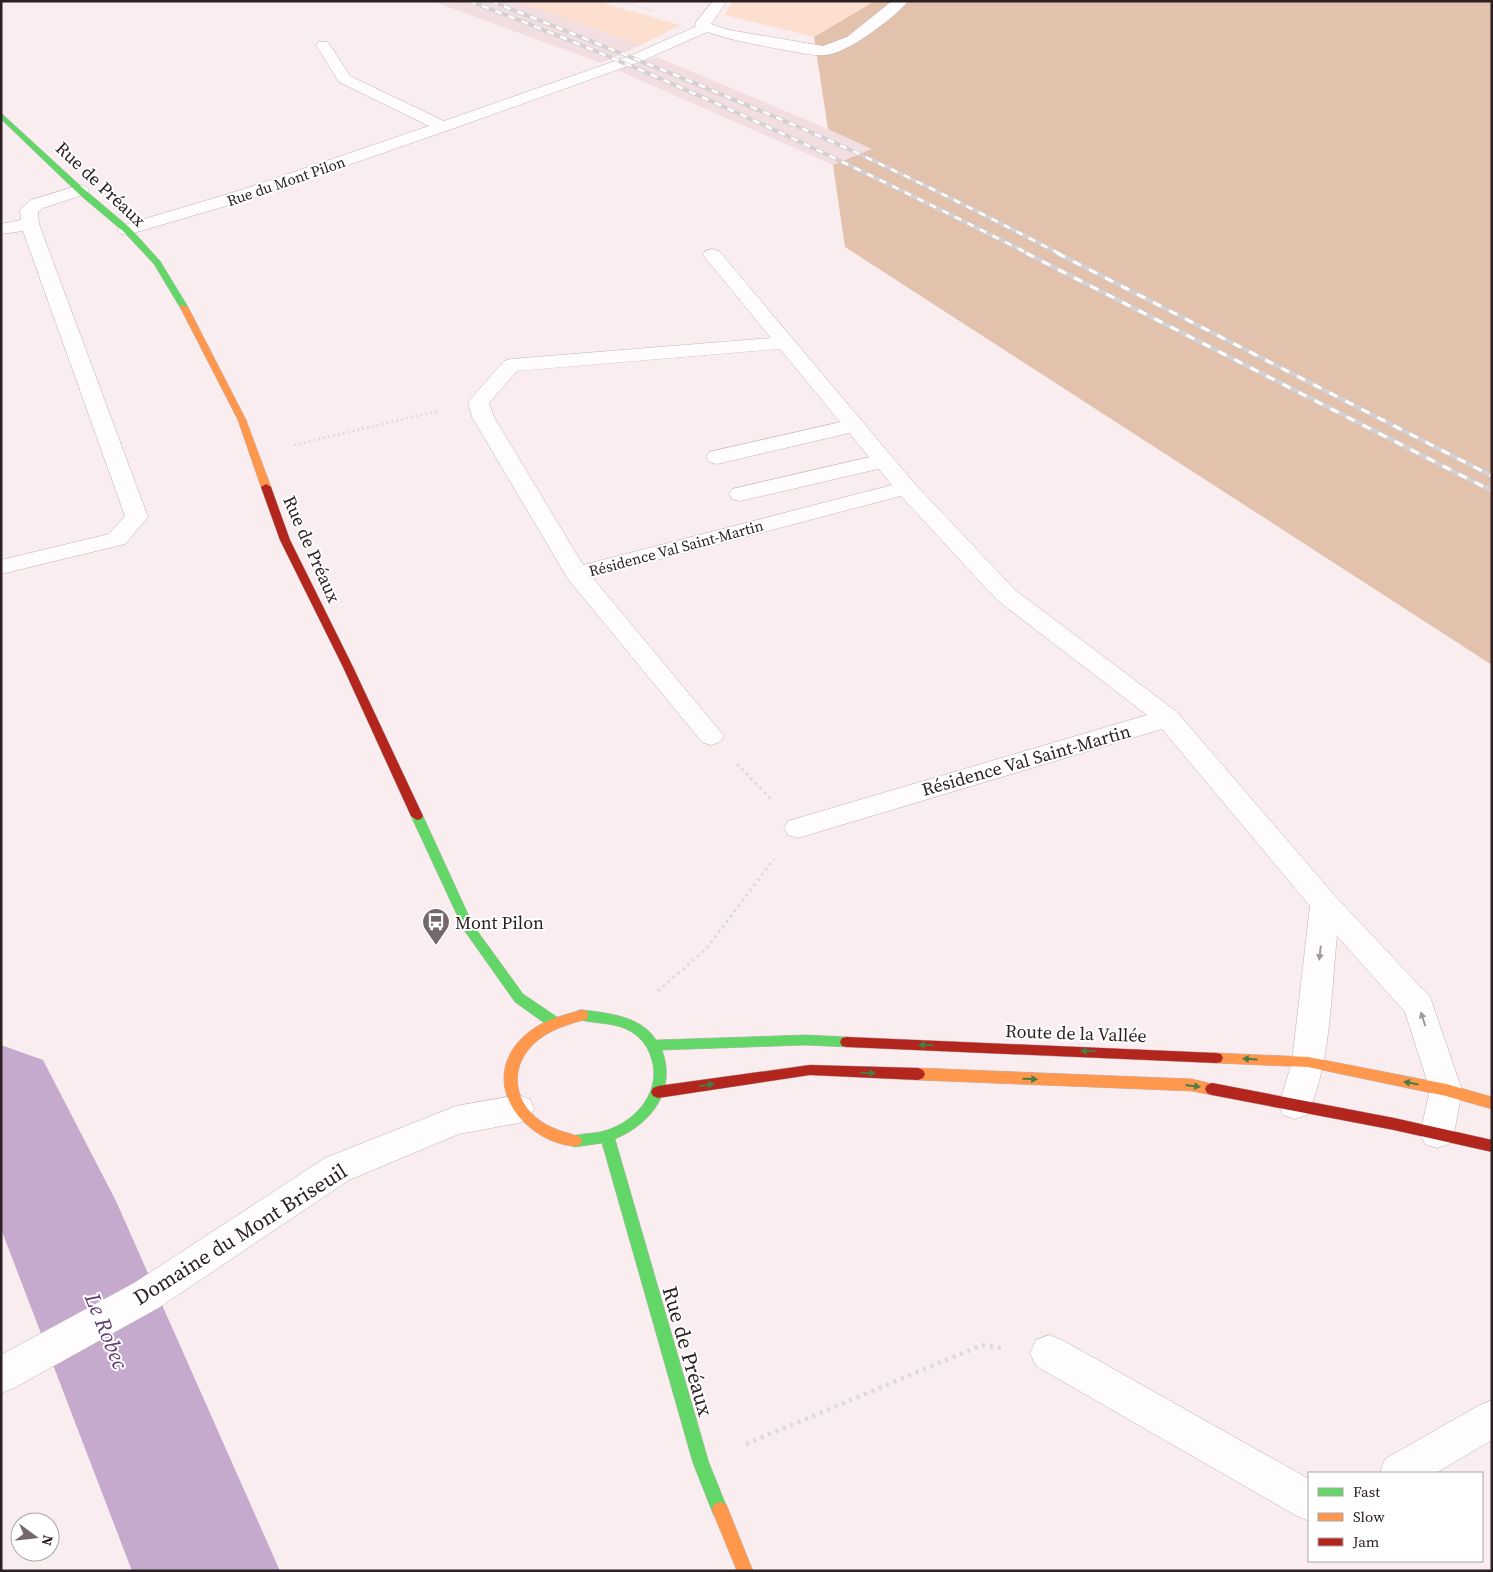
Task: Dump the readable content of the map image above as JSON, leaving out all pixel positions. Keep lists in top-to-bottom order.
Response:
{
  "streets": {
    "street": [
      "Rue du Mont Pilon",
      "Rue de Préaux",
      "Résidence Val Saint-Martin",
      "Route de la Vallée",
      "Domaine du Mont Briseuil"
    ]
  },
  "crossings": [
    ["Rue du Mont Pilon", "Rue de Préaux"],
    ["Rue de Préaux", "Route de la Vallée"],
    ["Rue de Préaux", "Domaine du Mont Briseuil"],
    ["Résidence Val Saint-Martin", "Route de la Vallée"],
    ["Route de la Vallée", "Domaine du Mont Briseuil"]
  ],
  "water": ["Le Robec"],
  "places": {
    "bus stop": ["Mont Pilon"]
  },
  "legend": ["Fast", "Slow", "Jam"],
  "north": "right"
}
